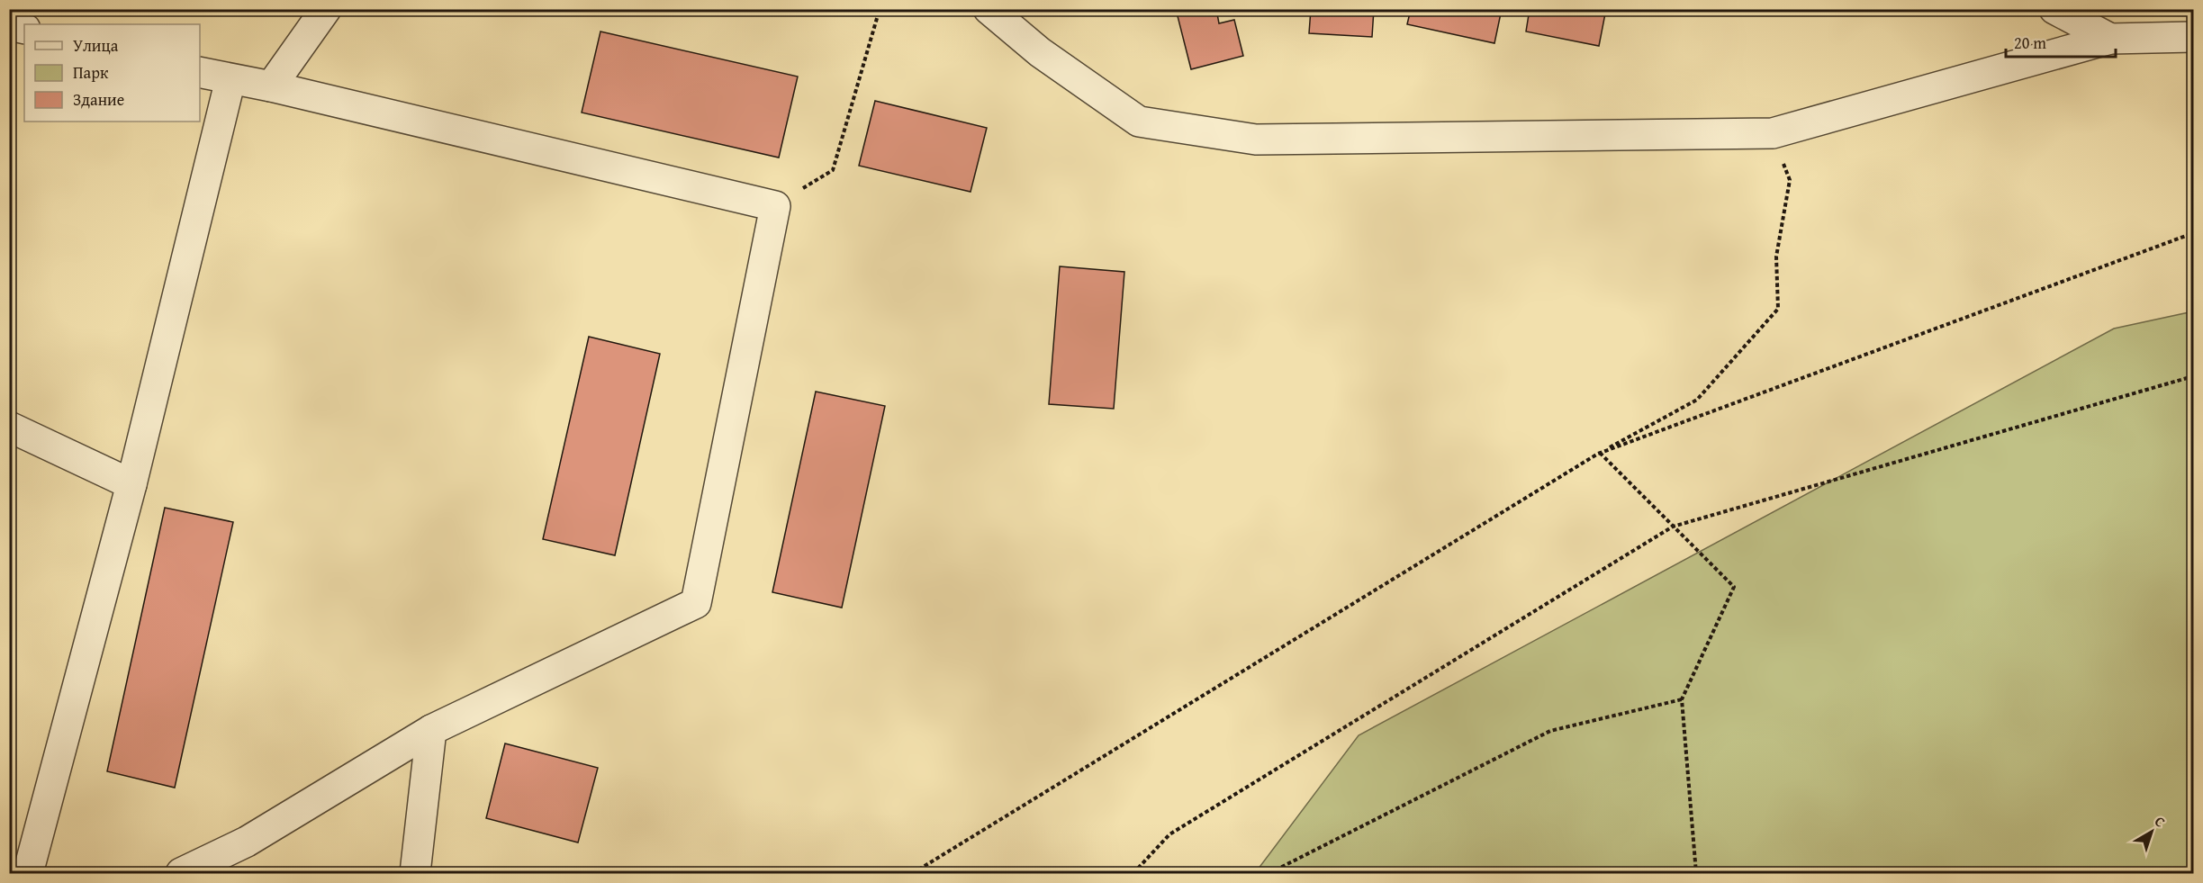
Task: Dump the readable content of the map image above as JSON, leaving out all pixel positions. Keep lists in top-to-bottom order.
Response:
{
  "legend": ["Улица", "Парк", "Здание"],
  "scale_bar": "20 m",
  "north": "top right"
}
